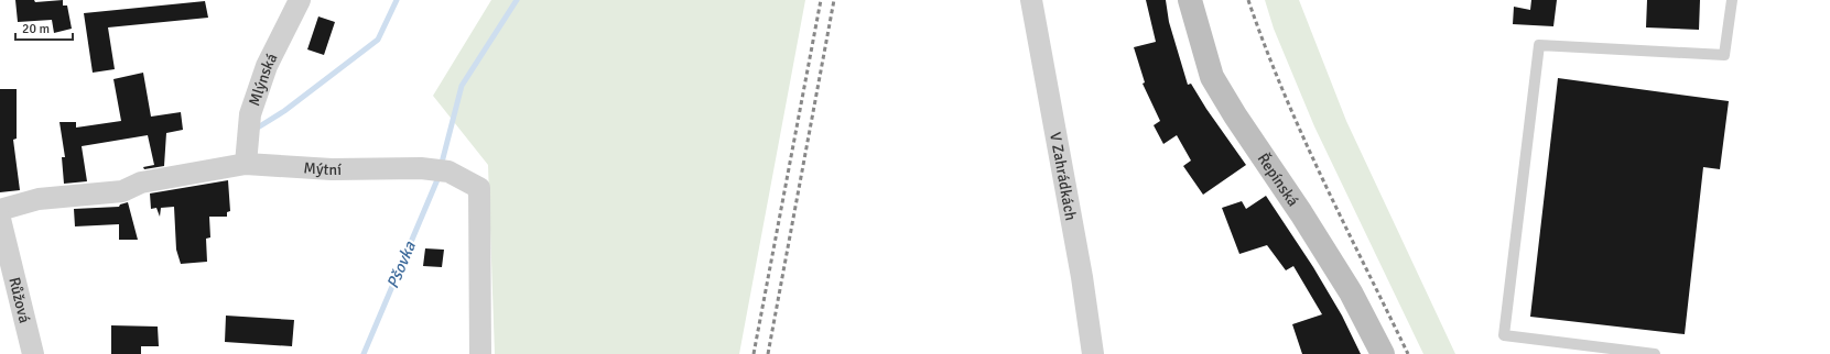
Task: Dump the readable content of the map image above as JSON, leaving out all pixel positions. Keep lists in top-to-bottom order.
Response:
{
  "streets": {
    "street": [
      "Mlýnská",
      "Mýtní",
      "V Zahrádkách",
      "Řepínská",
      "Růžová"
    ]
  },
  "crossings": [
    ["Mlýnská", "Mýtní"]
  ],
  "water": ["Pšovka"],
  "scale_bar": "20 m"
}
